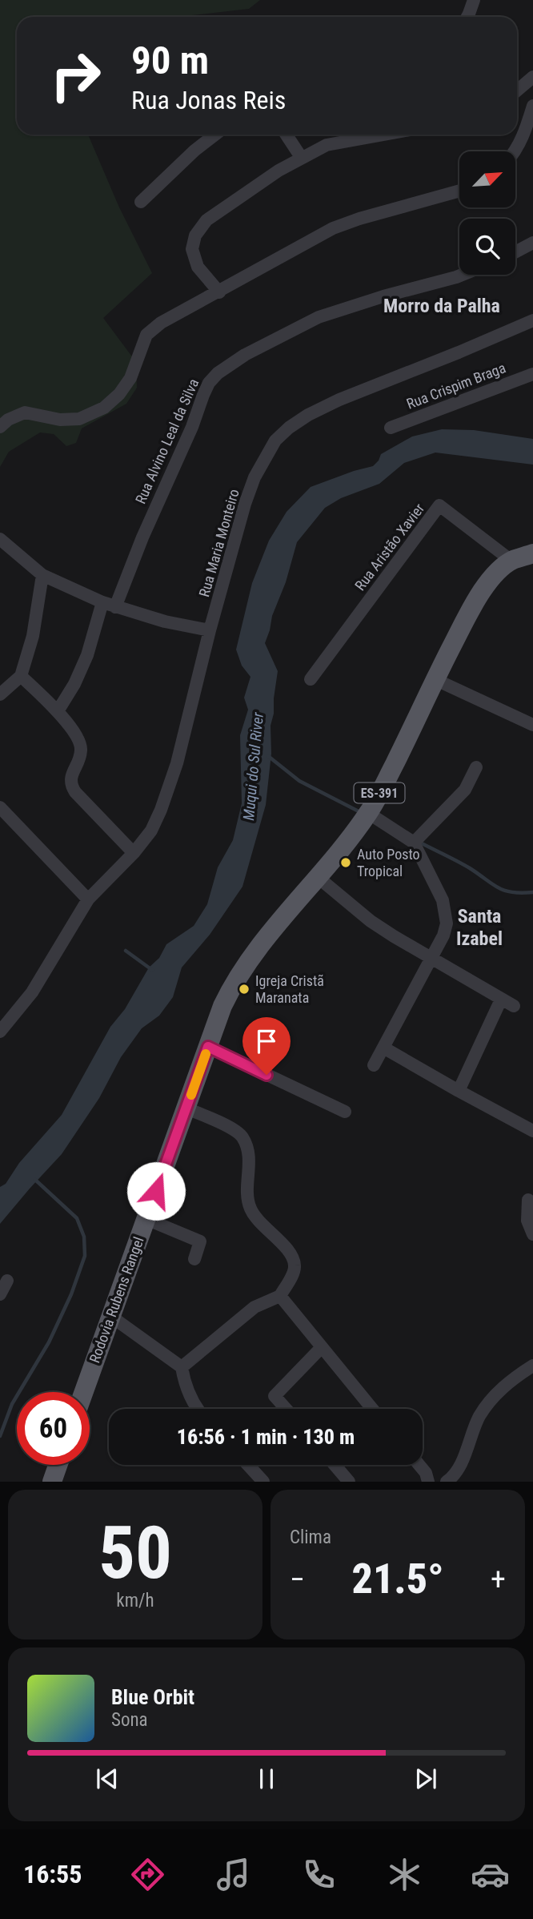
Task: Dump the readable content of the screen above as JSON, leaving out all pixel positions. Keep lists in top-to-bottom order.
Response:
{
  "streets": {
    "main road": ["ES-391", "Rodovia Rubens Rangel"],
    "street": [
      "Rua Crispim Braga",
      "Rua Alvino Leal da Silva",
      "Rua Maria Monteiro",
      "Rua Aristão Xavier"
    ]
  },
  "crossings": [
    ["Rua Aristão Xavier", "ES-391"],
    ["ES-391", "Rodovia Rubens Rangel"]
  ],
  "districts": ["Morro da Palha", "Santa Izabel"],
  "water": ["Muqui do Sul River"],
  "places": ["Auto Posto Tropical", "Igreja Cristã Maranata"],
  "north": "top right",
  "page": {
    "turn": ["90 m", "Rua Jonas Reis"],
    "limit": "60",
    "trip": "16:56 · 1 min · 130 m",
    "tile": [
      ["50", "km/h"],
      "Clima"
    ],
    "heat": ["−", "21.5°", "+"],
    "song": ["Blue Orbit", "Sona"],
    "tabs": "16:55"
  }
}
